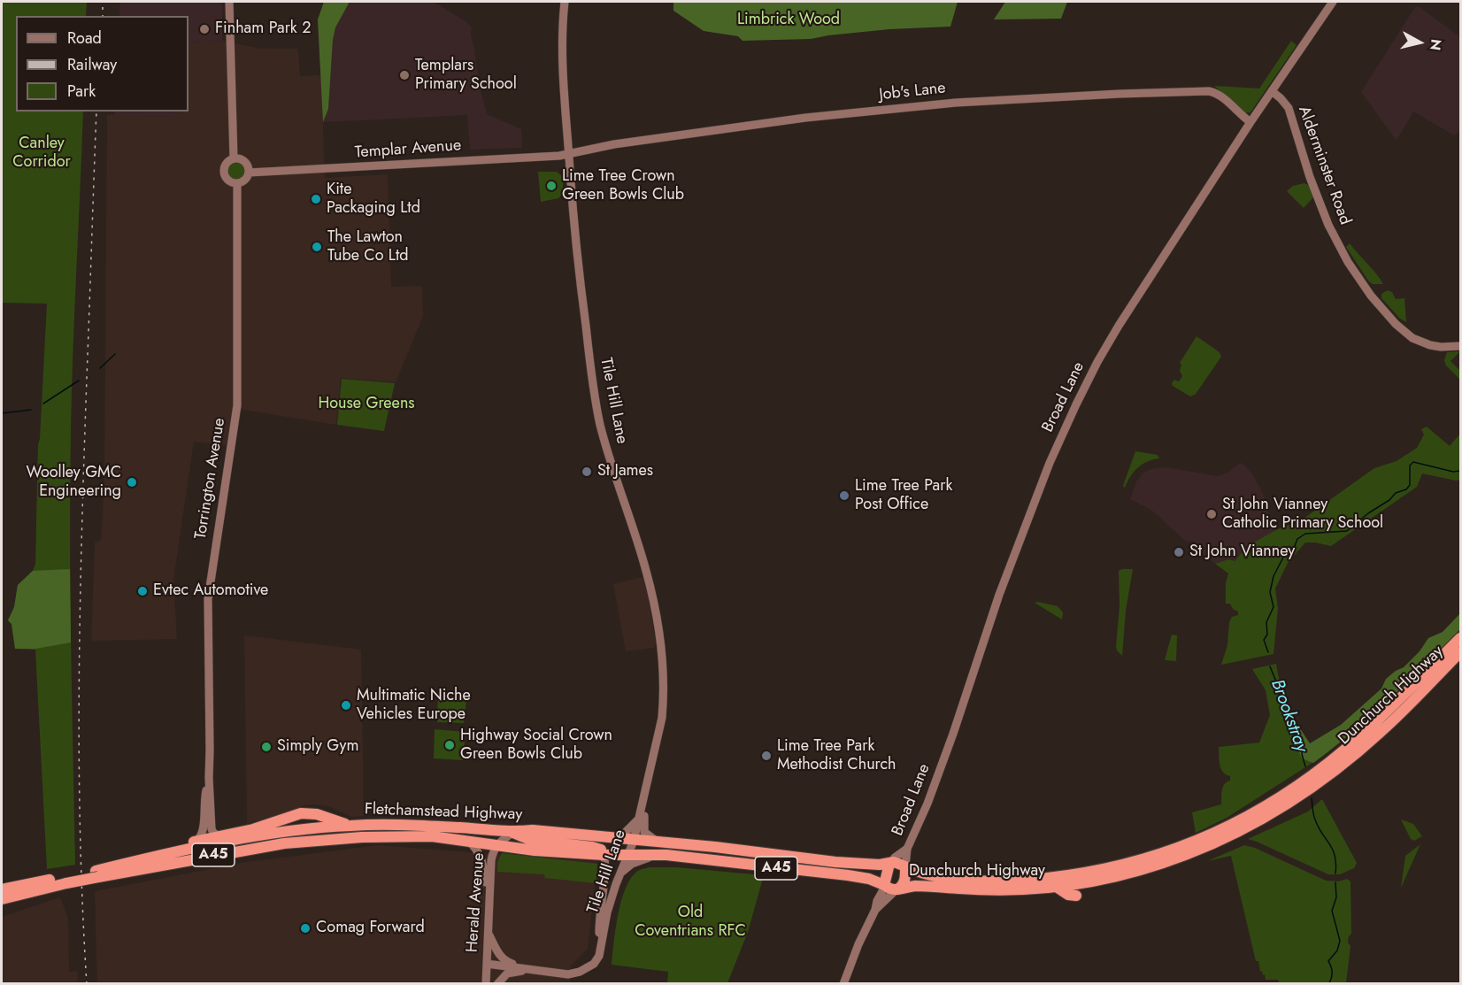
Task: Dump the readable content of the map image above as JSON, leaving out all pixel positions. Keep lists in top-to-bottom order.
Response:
{
  "streets": {
    "highway": ["Dunchurch Highway", "Fletchamstead Highway", "A45"],
    "street": [
      "Job's Lane",
      "Templar Avenue",
      "Alderminster Road",
      "Broad Lane",
      "Tile Hill Lane",
      "Torrington Avenue",
      "Herald Avenue"
    ]
  },
  "crossings": [
    ["Job's Lane", "Templar Avenue"],
    ["Job's Lane", "Broad Lane"],
    ["Job's Lane", "Tile Hill Lane"],
    ["Templar Avenue", "Tile Hill Lane"],
    ["Templar Avenue", "Torrington Avenue"],
    ["Alderminster Road", "Broad Lane"],
    ["Broad Lane", "Dunchurch Highway"],
    ["Broad Lane", "Fletchamstead Highway"],
    ["Tile Hill Lane", "Fletchamstead Highway"],
    ["Dunchurch Highway", "Fletchamstead Highway"],
    ["Fletchamstead Highway", "Herald Avenue"]
  ],
  "water": ["Brookstray"],
  "parks": [
    "Limbrick Wood",
    "Canley Corridor",
    "House Greens",
    "Old Coventrians RFC"
  ],
  "places": [
    "Finham Park 2",
    "Templars Primary School",
    "Lime Tree Crown Green Bowls Club",
    "Kite Packaging Ltd",
    "The Lawton Tube Co Ltd",
    "St James",
    "Woolley GMC Engineering",
    "Lime Tree Park Post Office",
    "St John Vianney Catholic Primary School",
    "St John Vianney",
    "Evtec Automotive",
    "Multimatic Niche Vehicles Europe",
    "Highway Social Crown Green Bowls Club",
    "Simply Gym",
    "Lime Tree Park Methodist Church",
    "Comag Forward"
  ],
  "legend": ["Road", "Railway", "Park"],
  "north": "right"
}
